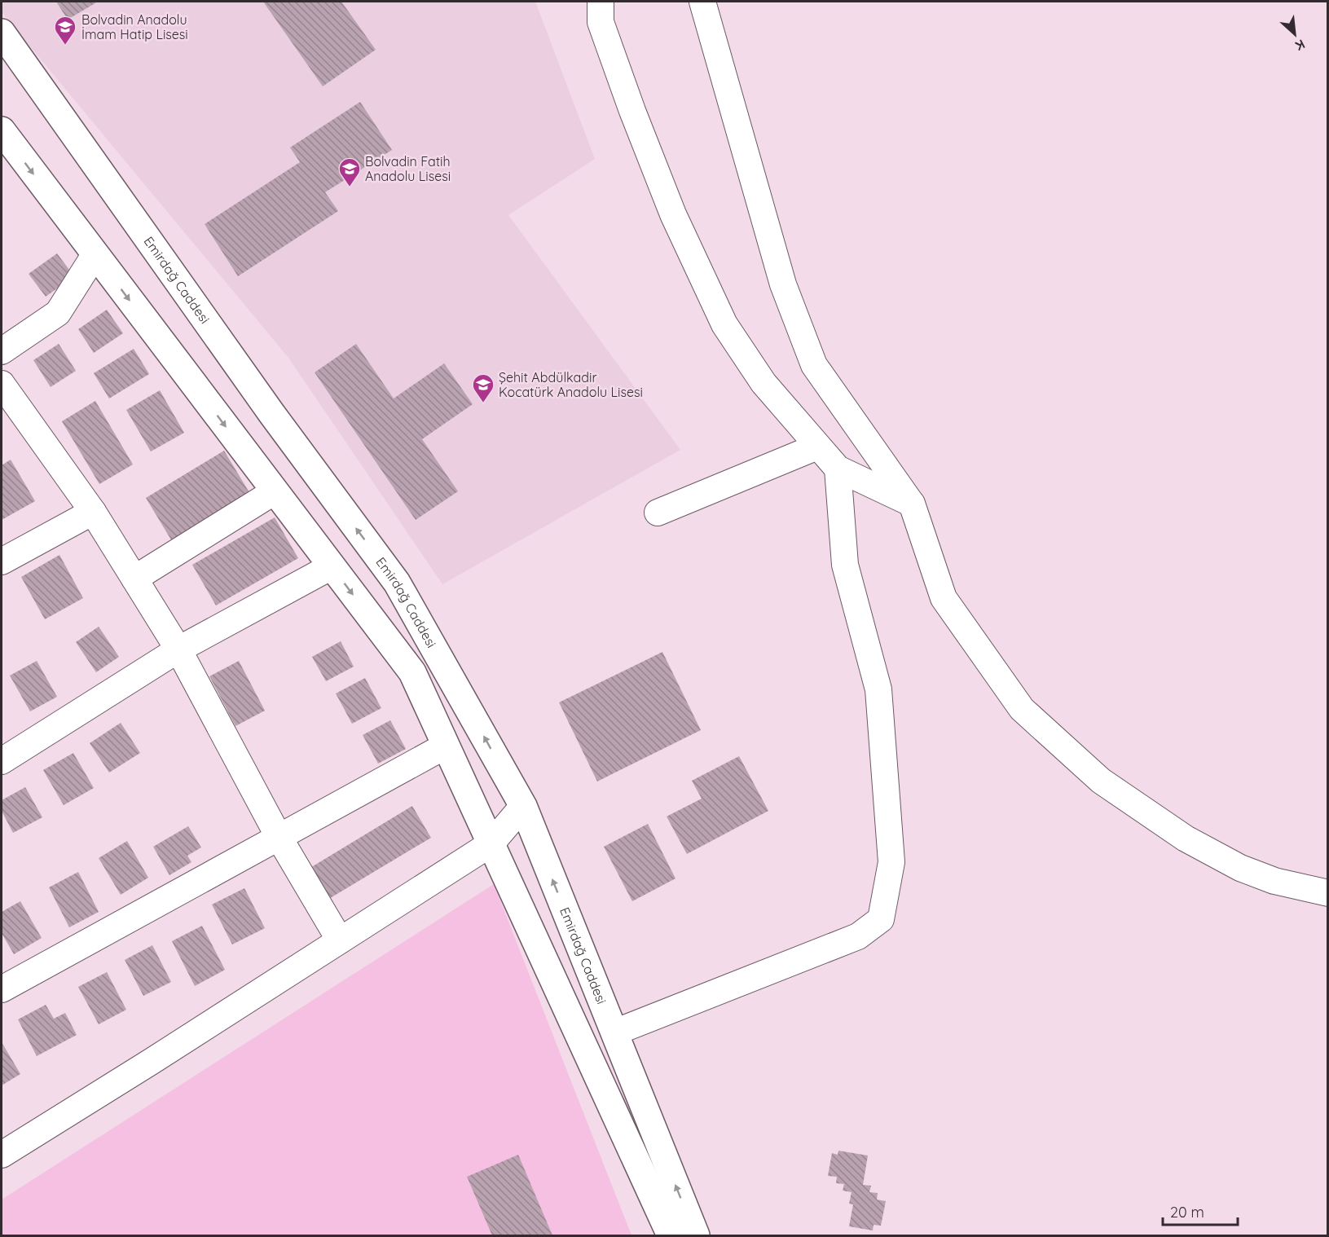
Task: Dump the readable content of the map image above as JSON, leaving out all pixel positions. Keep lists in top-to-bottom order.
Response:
{
  "streets": {
    "main road": ["Emirdağ Caddesi"]
  },
  "places": {
    "school or university": ["Bolvadin Anadolu İmam Hatip Lisesi", "Bolvadin Fatih Anadolu Lisesi", "Şehit Abdülkadir Kocatürk Anadolu Lisesi"]
  },
  "scale_bar": "20 m",
  "north": "bottom right"
}
